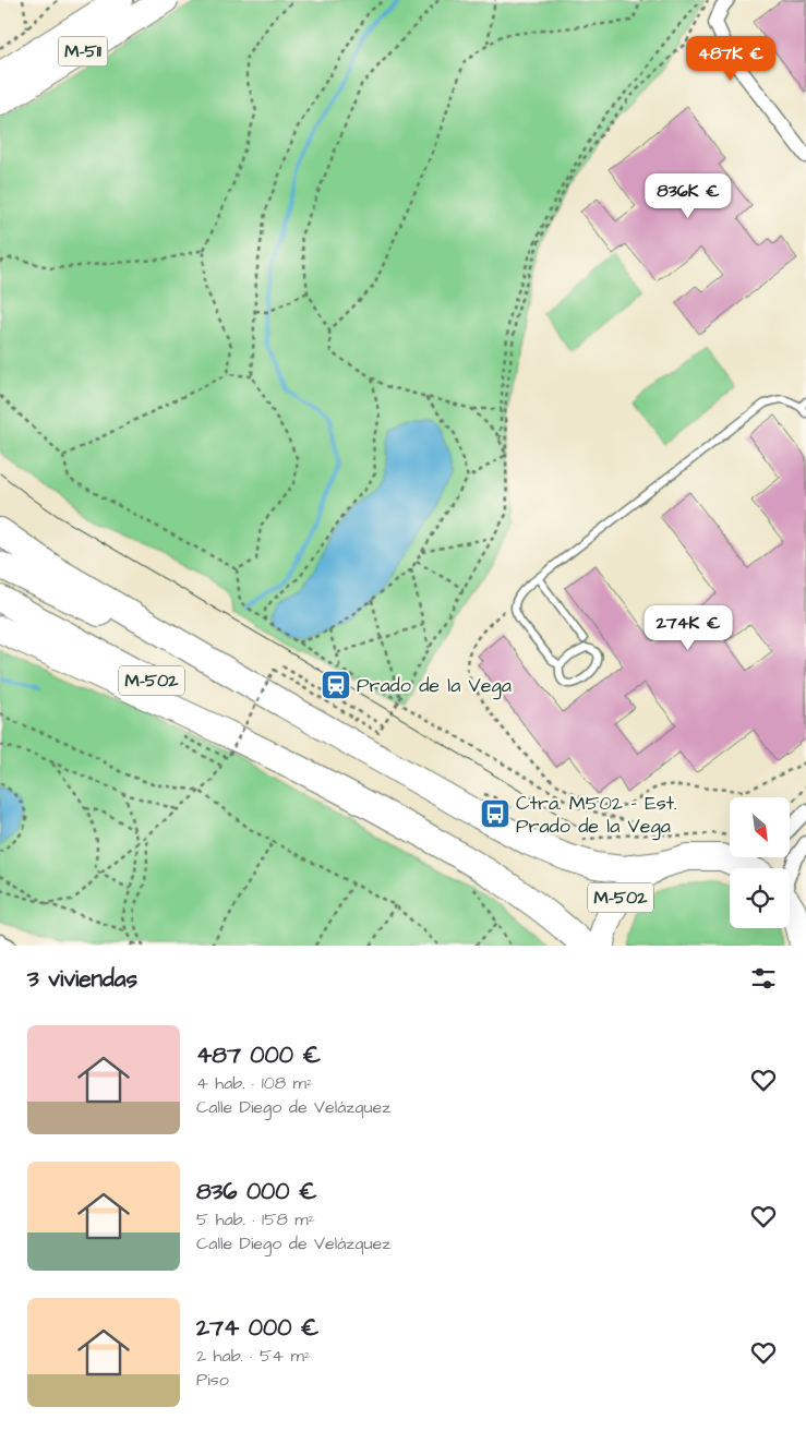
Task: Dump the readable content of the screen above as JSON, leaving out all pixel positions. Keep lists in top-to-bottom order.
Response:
{
  "streets": {
    "highway": ["M-511", "M-502"]
  },
  "places": {
    "station": ["Prado de la Vega"],
    "bus stop": ["Ctra. M502 - Est. Prado de la Vega"]
  },
  "north": "bottom right",
  "page": {
    "price": ["487K €", "836K €", "274K €"],
    "heading": "3 viviendas",
    "list": [
      {
        "name": "487 000 €",
        "note": "4 hab. · 108 m² · Calle Diego de Velázquez"
      },
      {
        "name": "836 000 €",
        "note": "5 hab. · 158 m² · Calle Diego de Velázquez"
      },
      {
        "name": "274 000 €",
        "note": "2 hab. · 54 m² · Piso"
      }
    ]
  }
}
